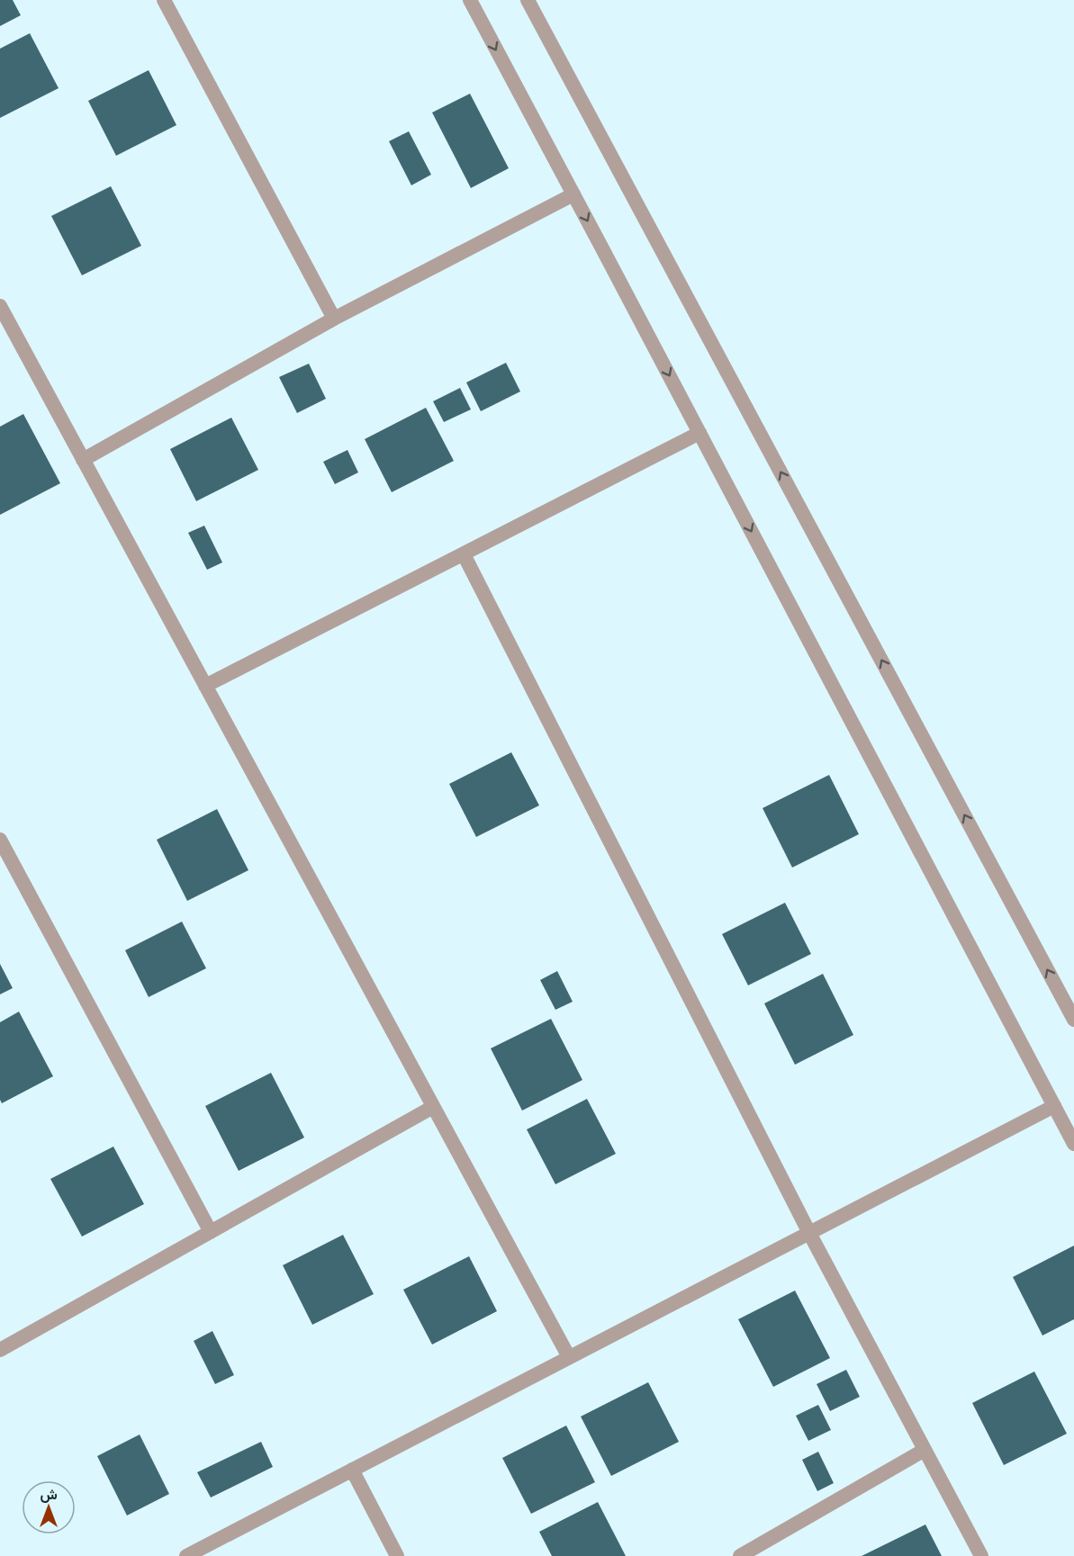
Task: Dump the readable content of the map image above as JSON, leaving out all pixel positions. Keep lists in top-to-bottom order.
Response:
{
  "north": "top"
}
